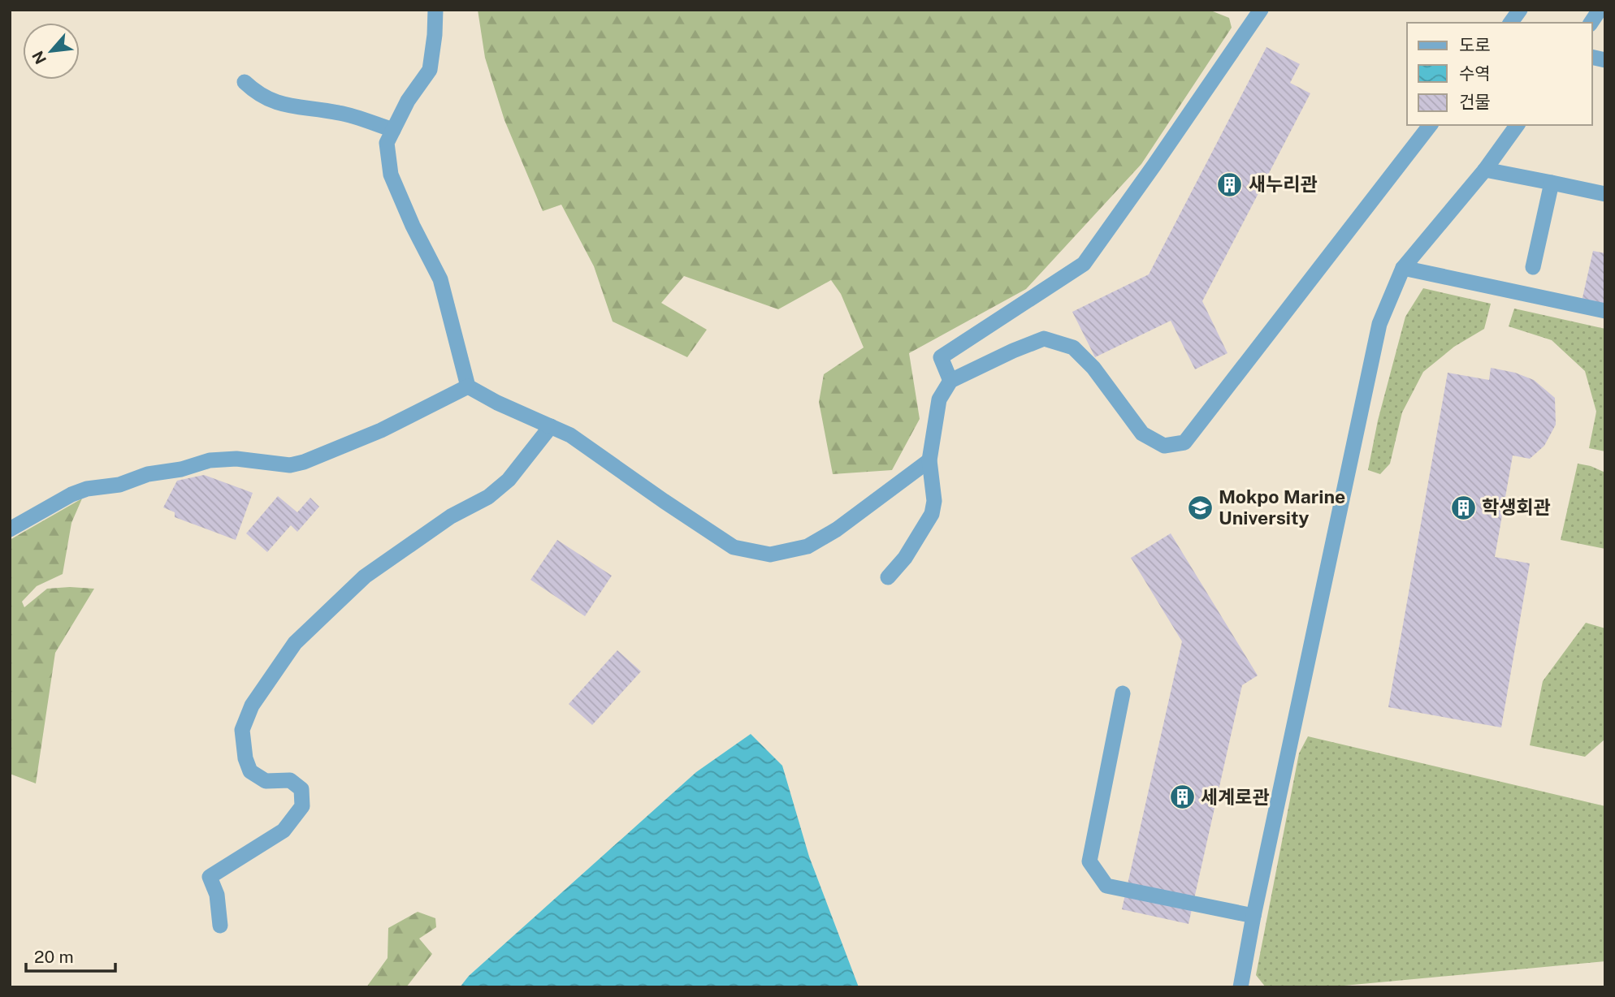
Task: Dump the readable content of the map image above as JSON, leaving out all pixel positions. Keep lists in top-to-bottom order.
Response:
{
  "places": {
    "building": ["새누리관", "학생회관", "세계로관"],
    "school or university": ["Mokpo Marine University"]
  },
  "legend": ["도로", "수역", "건물"],
  "scale_bar": "20 m",
  "north": "bottom left"
}
